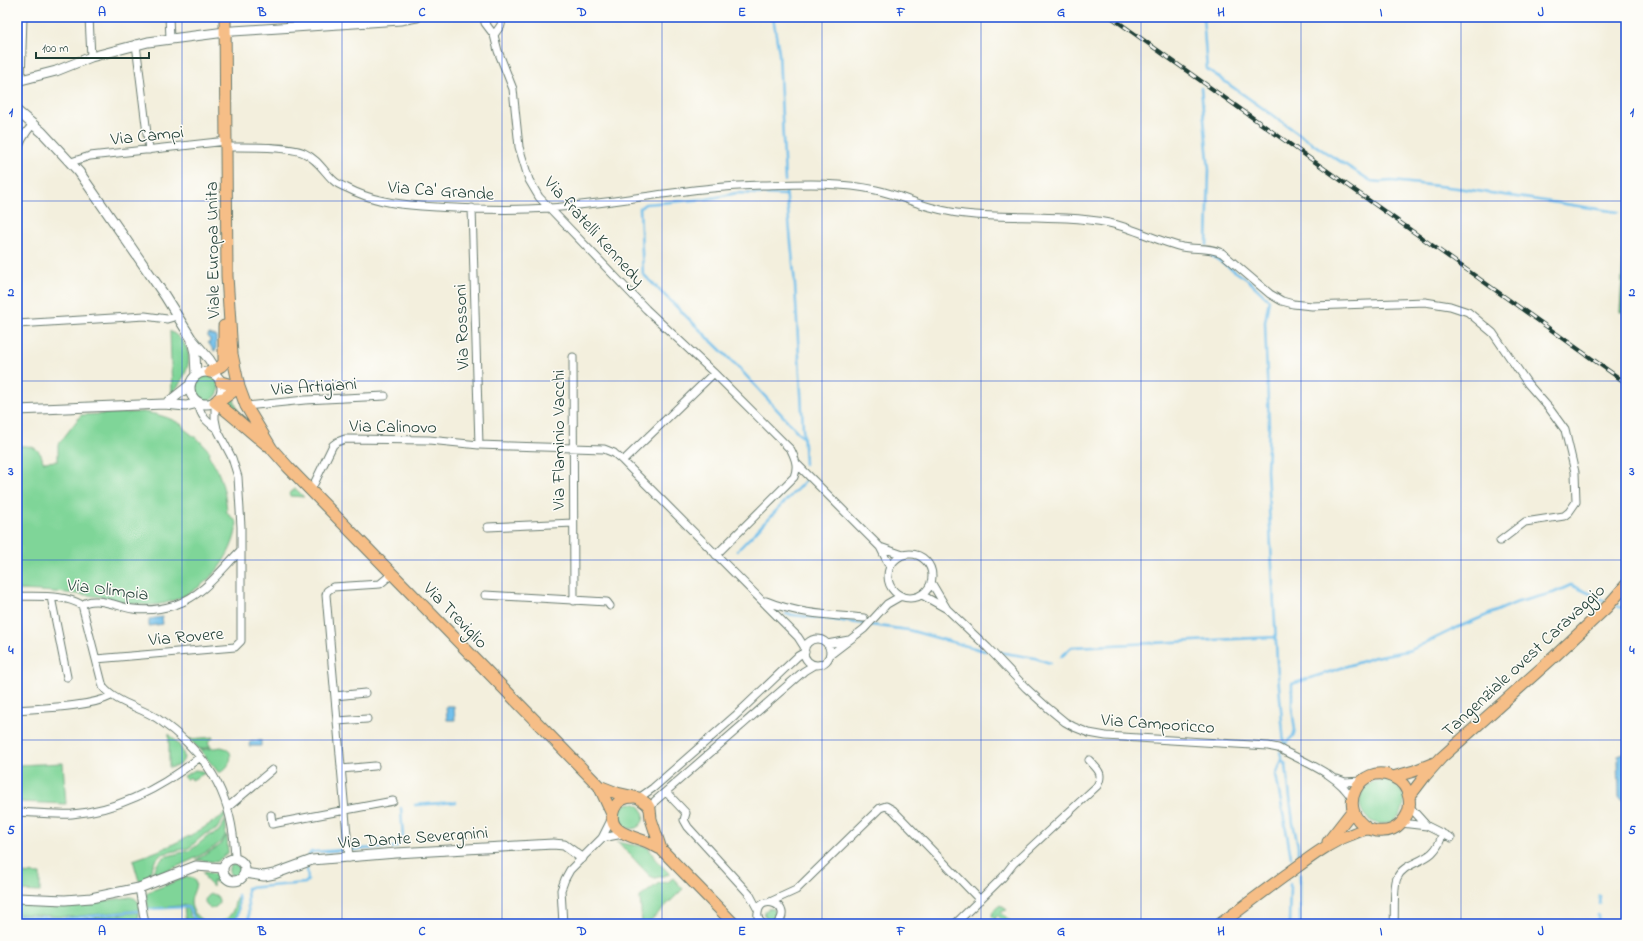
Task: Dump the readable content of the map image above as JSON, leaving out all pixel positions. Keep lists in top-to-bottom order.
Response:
{
  "streets": {
    "main road": ["Viale Europa Unita", "Via Treviglio", "Tangenziale ovest Caravaggio"],
    "street": [
      "Via Campi",
      "Via Ca' Grande",
      "Via fratelli Kennedy",
      "Via Rossoni",
      "Via Artigiani",
      "Via Calinovo",
      "Via Flaminio Vacchi",
      "Via Olimpia",
      "Via Rovere",
      "Via Camporicco",
      "Via Dante Severgnini"
    ]
  },
  "crossings": [
    ["Via Campi", "Via Ca' Grande"],
    ["Via Campi", "Viale Europa Unita"],
    ["Via Ca' Grande", "Via fratelli Kennedy"],
    ["Via Ca' Grande", "Viale Europa Unita"],
    ["Via Ca' Grande", "Via Rossoni"],
    ["Viale Europa Unita", "Via Artigiani"],
    ["Viale Europa Unita", "Via Treviglio"],
    ["Via Rossoni", "Via Calinovo"],
    ["Via Calinovo", "Via Flaminio Vacchi"],
    ["Via Calinovo", "Via Treviglio"],
    ["Via Olimpia", "Via Rovere"],
    ["Tangenziale ovest Caravaggio", "Via Camporicco"]
  ],
  "scale_bar": "100 m",
  "grid": {
    "columns": [
      "A",
      "B",
      "C",
      "D",
      "E",
      "F",
      "G",
      "H",
      "I",
      "J"
    ],
    "rows": [
      "1",
      "2",
      "3",
      "4",
      "5"
    ]
  }
}
